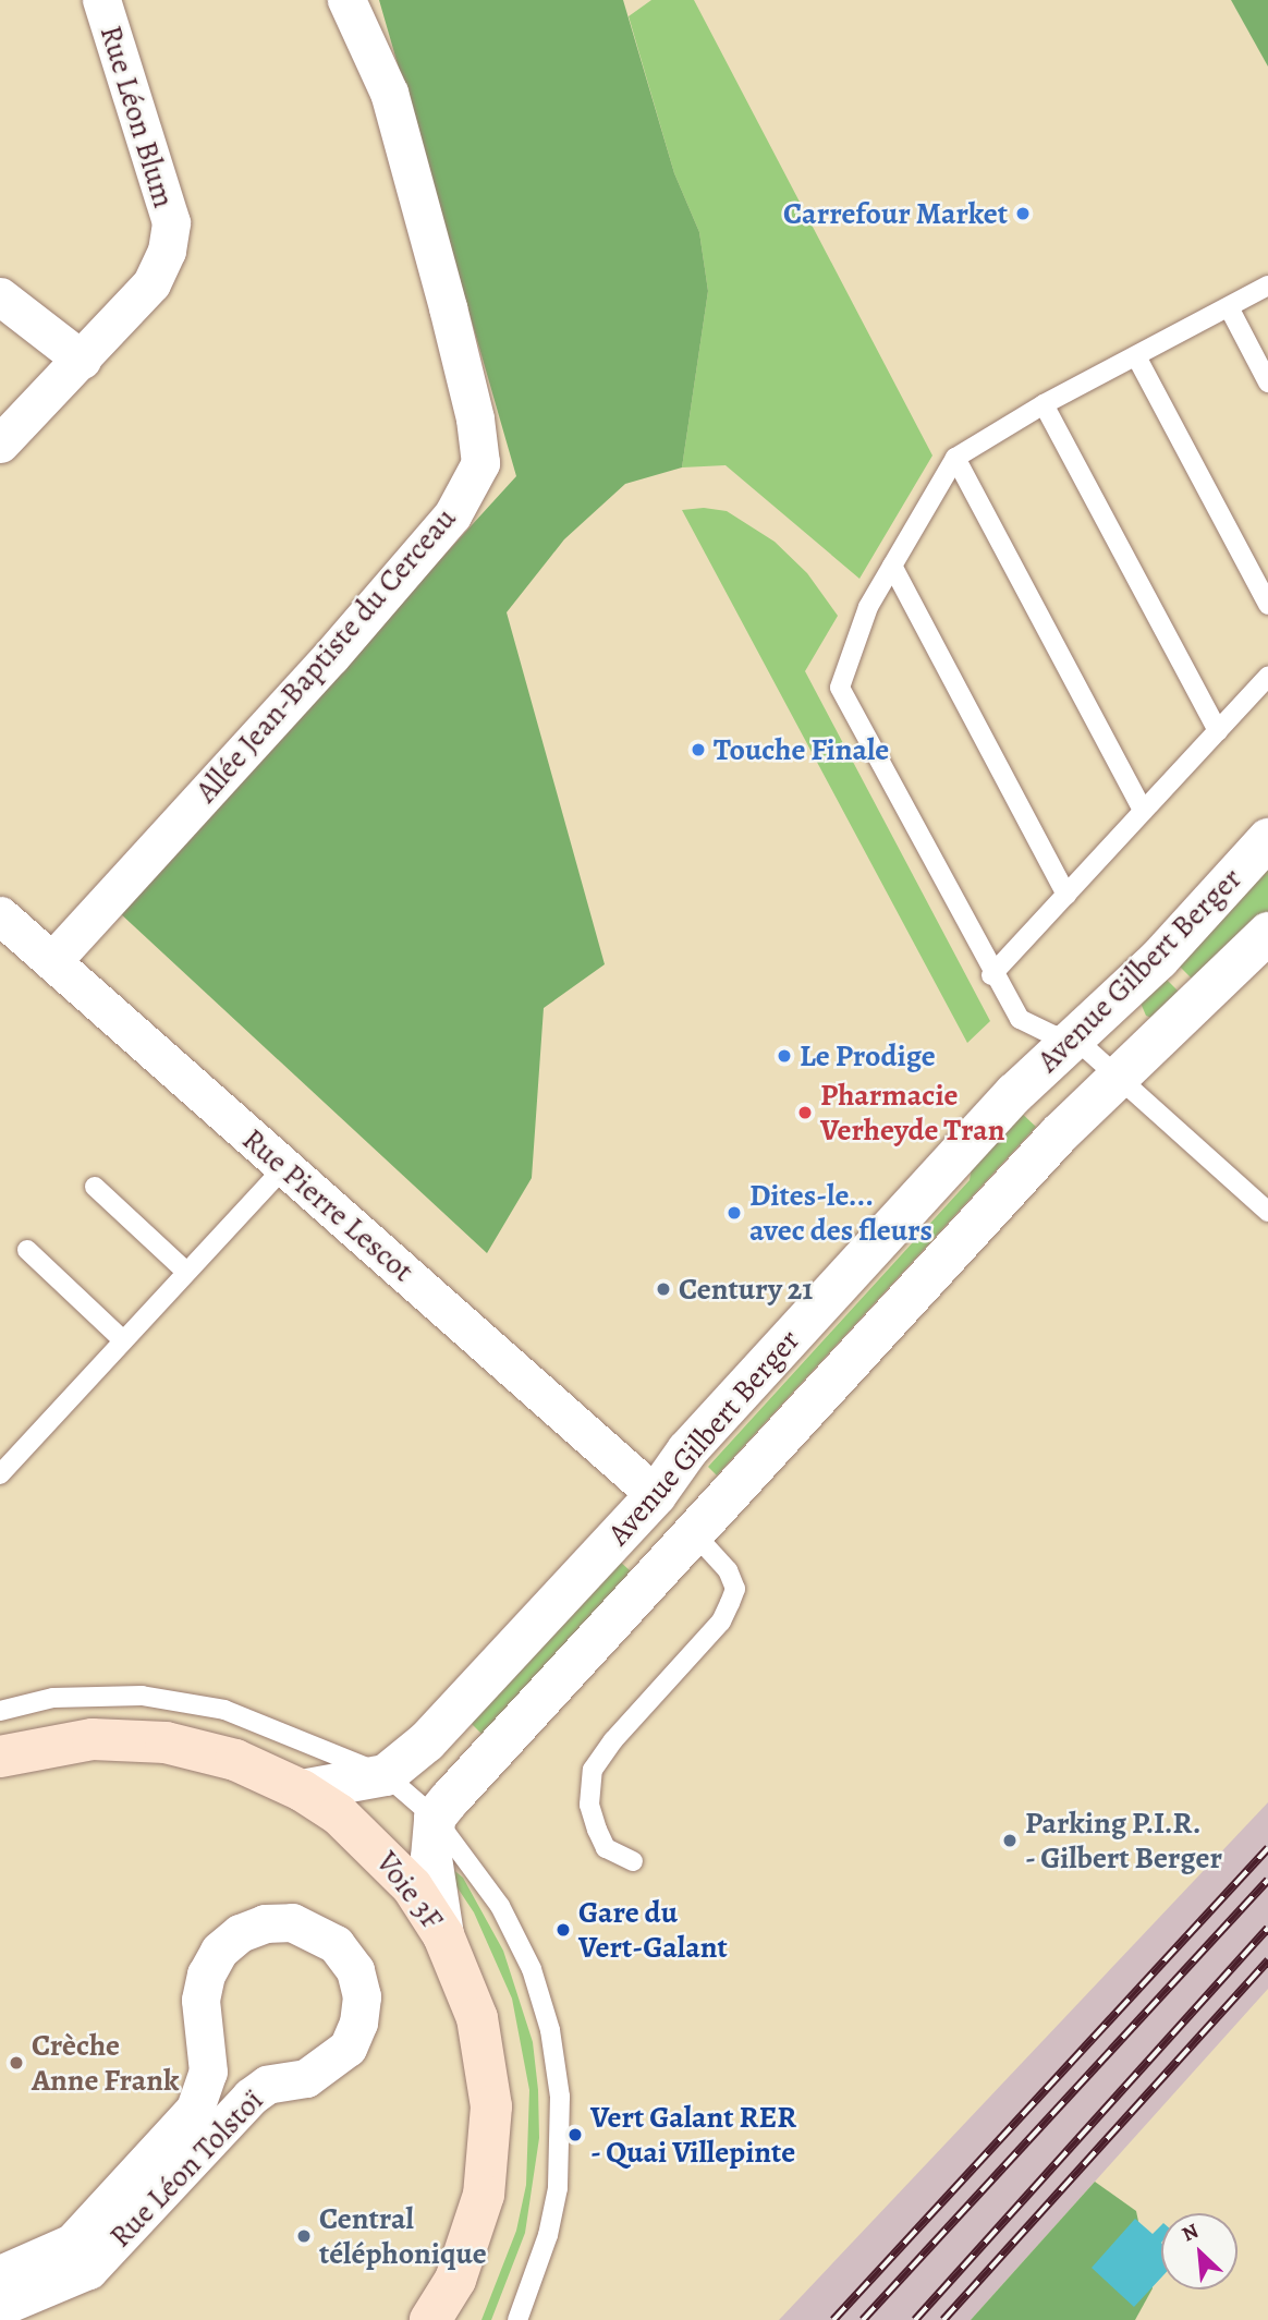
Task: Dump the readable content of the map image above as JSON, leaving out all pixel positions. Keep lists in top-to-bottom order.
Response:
{
  "streets": {
    "main road": ["Voie 3F"],
    "street": [
      "Rue Léon Blum",
      "Allée Jean-Baptiste du Cerceau",
      "Avenue Gilbert Berger",
      "Rue Pierre Lescot",
      "Rue Léon Tolstoï"
    ]
  },
  "crossings": [
    ["Allée Jean-Baptiste du Cerceau", "Rue Pierre Lescot"],
    ["Avenue Gilbert Berger", "Rue Pierre Lescot"],
    ["Avenue Gilbert Berger", "Voie 3F"]
  ],
  "places": [
    "Carrefour Market",
    "Touche Finale",
    "Le Prodige",
    "Pharmacie Verheyde Tran",
    "Dites-le... avec des fleurs",
    "Century 21",
    "Parking P.I.R. - Gilbert Berger",
    "Gare du Vert-Galant",
    "Crèche Anne Frank",
    "Vert Galant RER - Quai Villepinte",
    "Central téléphonique"
  ],
  "north": "top left"
}
